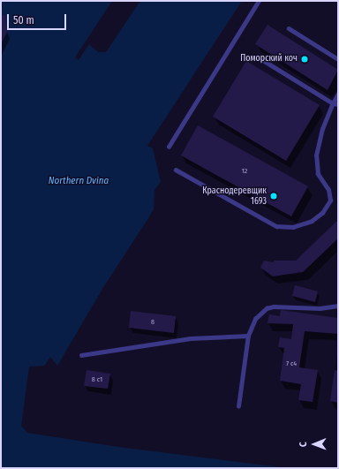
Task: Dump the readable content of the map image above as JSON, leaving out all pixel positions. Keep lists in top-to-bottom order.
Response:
{
  "water": ["Northern Dvina"],
  "places": ["Поморский коч", "Краснодеревщик 1693"],
  "house_numbers": [
    "12",
    "8",
    "7 с4",
    "8 с1"
  ],
  "scale_bar": "50 m",
  "north": "left"
}
